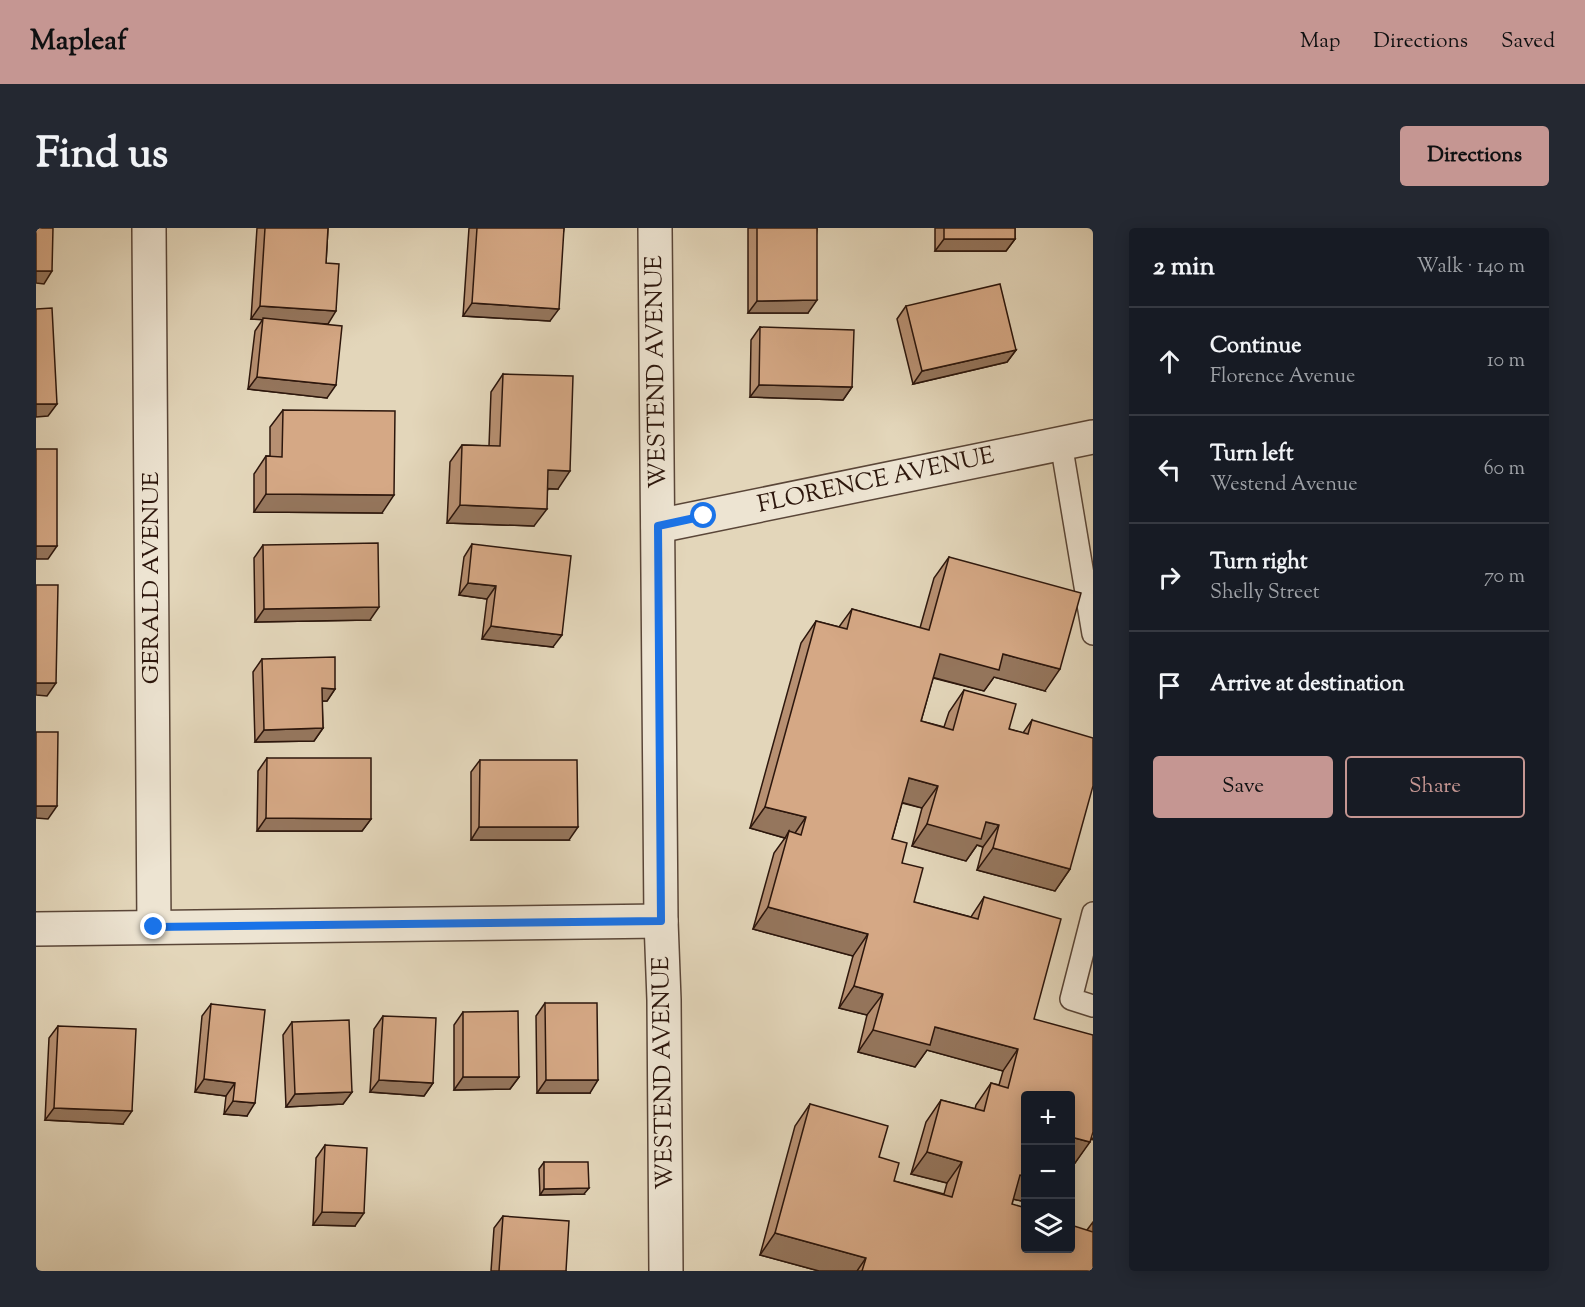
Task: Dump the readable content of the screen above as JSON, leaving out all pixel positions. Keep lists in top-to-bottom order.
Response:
{
  "streets": {
    "street": ["WESTEND AVENUE", "FLORENCE AVENUE", "GERALD AVENUE"]
  },
  "crossings": [
    ["WESTEND AVENUE", "FLORENCE AVENUE"]
  ],
  "page": {
    "header": "Mapleaf",
    "nav": ["Map", "Directions", "Saved"],
    "title": "Find us",
    "buttons": [
      "Directions",
      ["Save", "Share"]
    ],
    "heading": ["2 min", "Walk · 140 m"],
    "list": [
      ["Continue", "Florence Avenue", "10 m"],
      ["Turn left", "Westend Avenue", "60 m"],
      ["Turn right", "Shelly Street", "70 m"],
      "Arrive at destination"
    ],
    "map_buttons": ["+", "−"]
  }
}
